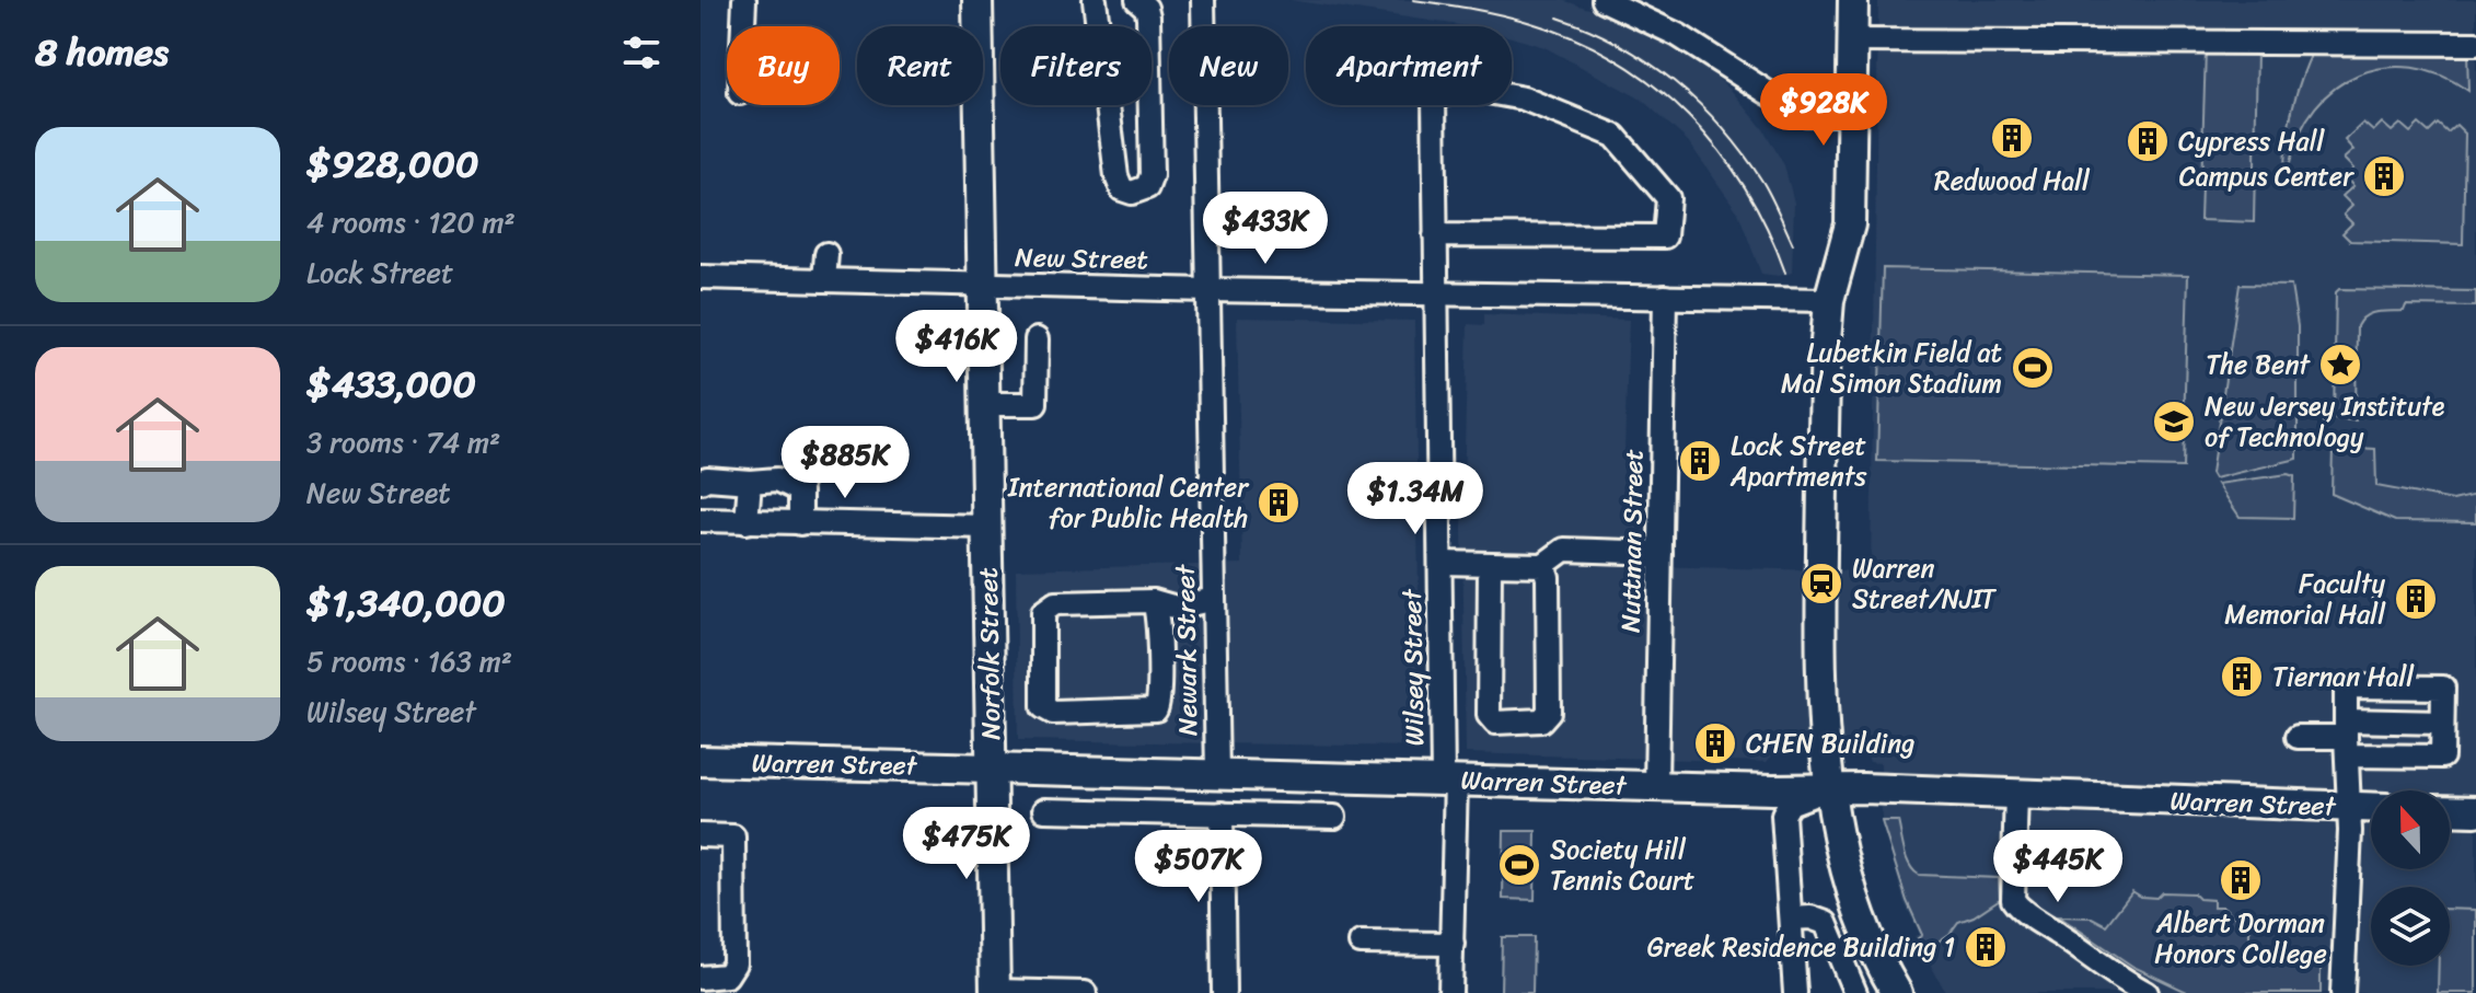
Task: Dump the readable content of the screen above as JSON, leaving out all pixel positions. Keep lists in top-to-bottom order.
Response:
{
  "streets": {
    "main road": ["Norfolk Street", "Warren Street"],
    "street": [
      "New Street",
      "Nuttman Street",
      "Newark Street",
      "Wilsey Street"
    ]
  },
  "crossings": [
    ["New Street", "Nuttman Street"],
    ["New Street", "Newark Street"],
    ["New Street", "Norfolk Street"],
    ["New Street", "Wilsey Street"],
    ["Nuttman Street", "Warren Street"],
    ["Newark Street", "Warren Street"],
    ["Norfolk Street", "Warren Street"],
    ["Wilsey Street", "Warren Street"]
  ],
  "places": {
    "building": [
      "Redwood Hall",
      "Cypress Hall",
      "Campus Center",
      "Lock Street Apartments",
      "International Center for Public Health",
      "Faculty Memorial Hall",
      "Tiernan Hall",
      "CHEN Building",
      "Albert Dorman Honors College",
      "Greek Residence Building 1"
    ],
    "place": ["The Bent"],
    "sports": ["Lubetkin Field at Mal Simon Stadium", "Society Hill Tennis Court"],
    "school or university": ["New Jersey Institute of Technology"],
    "station": ["Warren Street/NJIT"]
  },
  "north": "top",
  "page": {
    "heading": "8 homes",
    "chip": [
      "Buy",
      "Rent",
      "Filters",
      "New",
      "Apartment"
    ],
    "price": [
      "$928K",
      "$433K",
      "$416K",
      "$885K",
      "$1.34M",
      "$475K",
      "$507K",
      "$445K"
    ],
    "list": [
      {
        "name": "$928,000",
        "note": "4 rooms · 120 m² · Lock Street"
      },
      {
        "name": "$433,000",
        "note": "3 rooms · 74 m² · New Street"
      },
      {
        "name": "$1,340,000",
        "note": "5 rooms · 163 m² · Wilsey Street"
      }
    ]
  }
}
